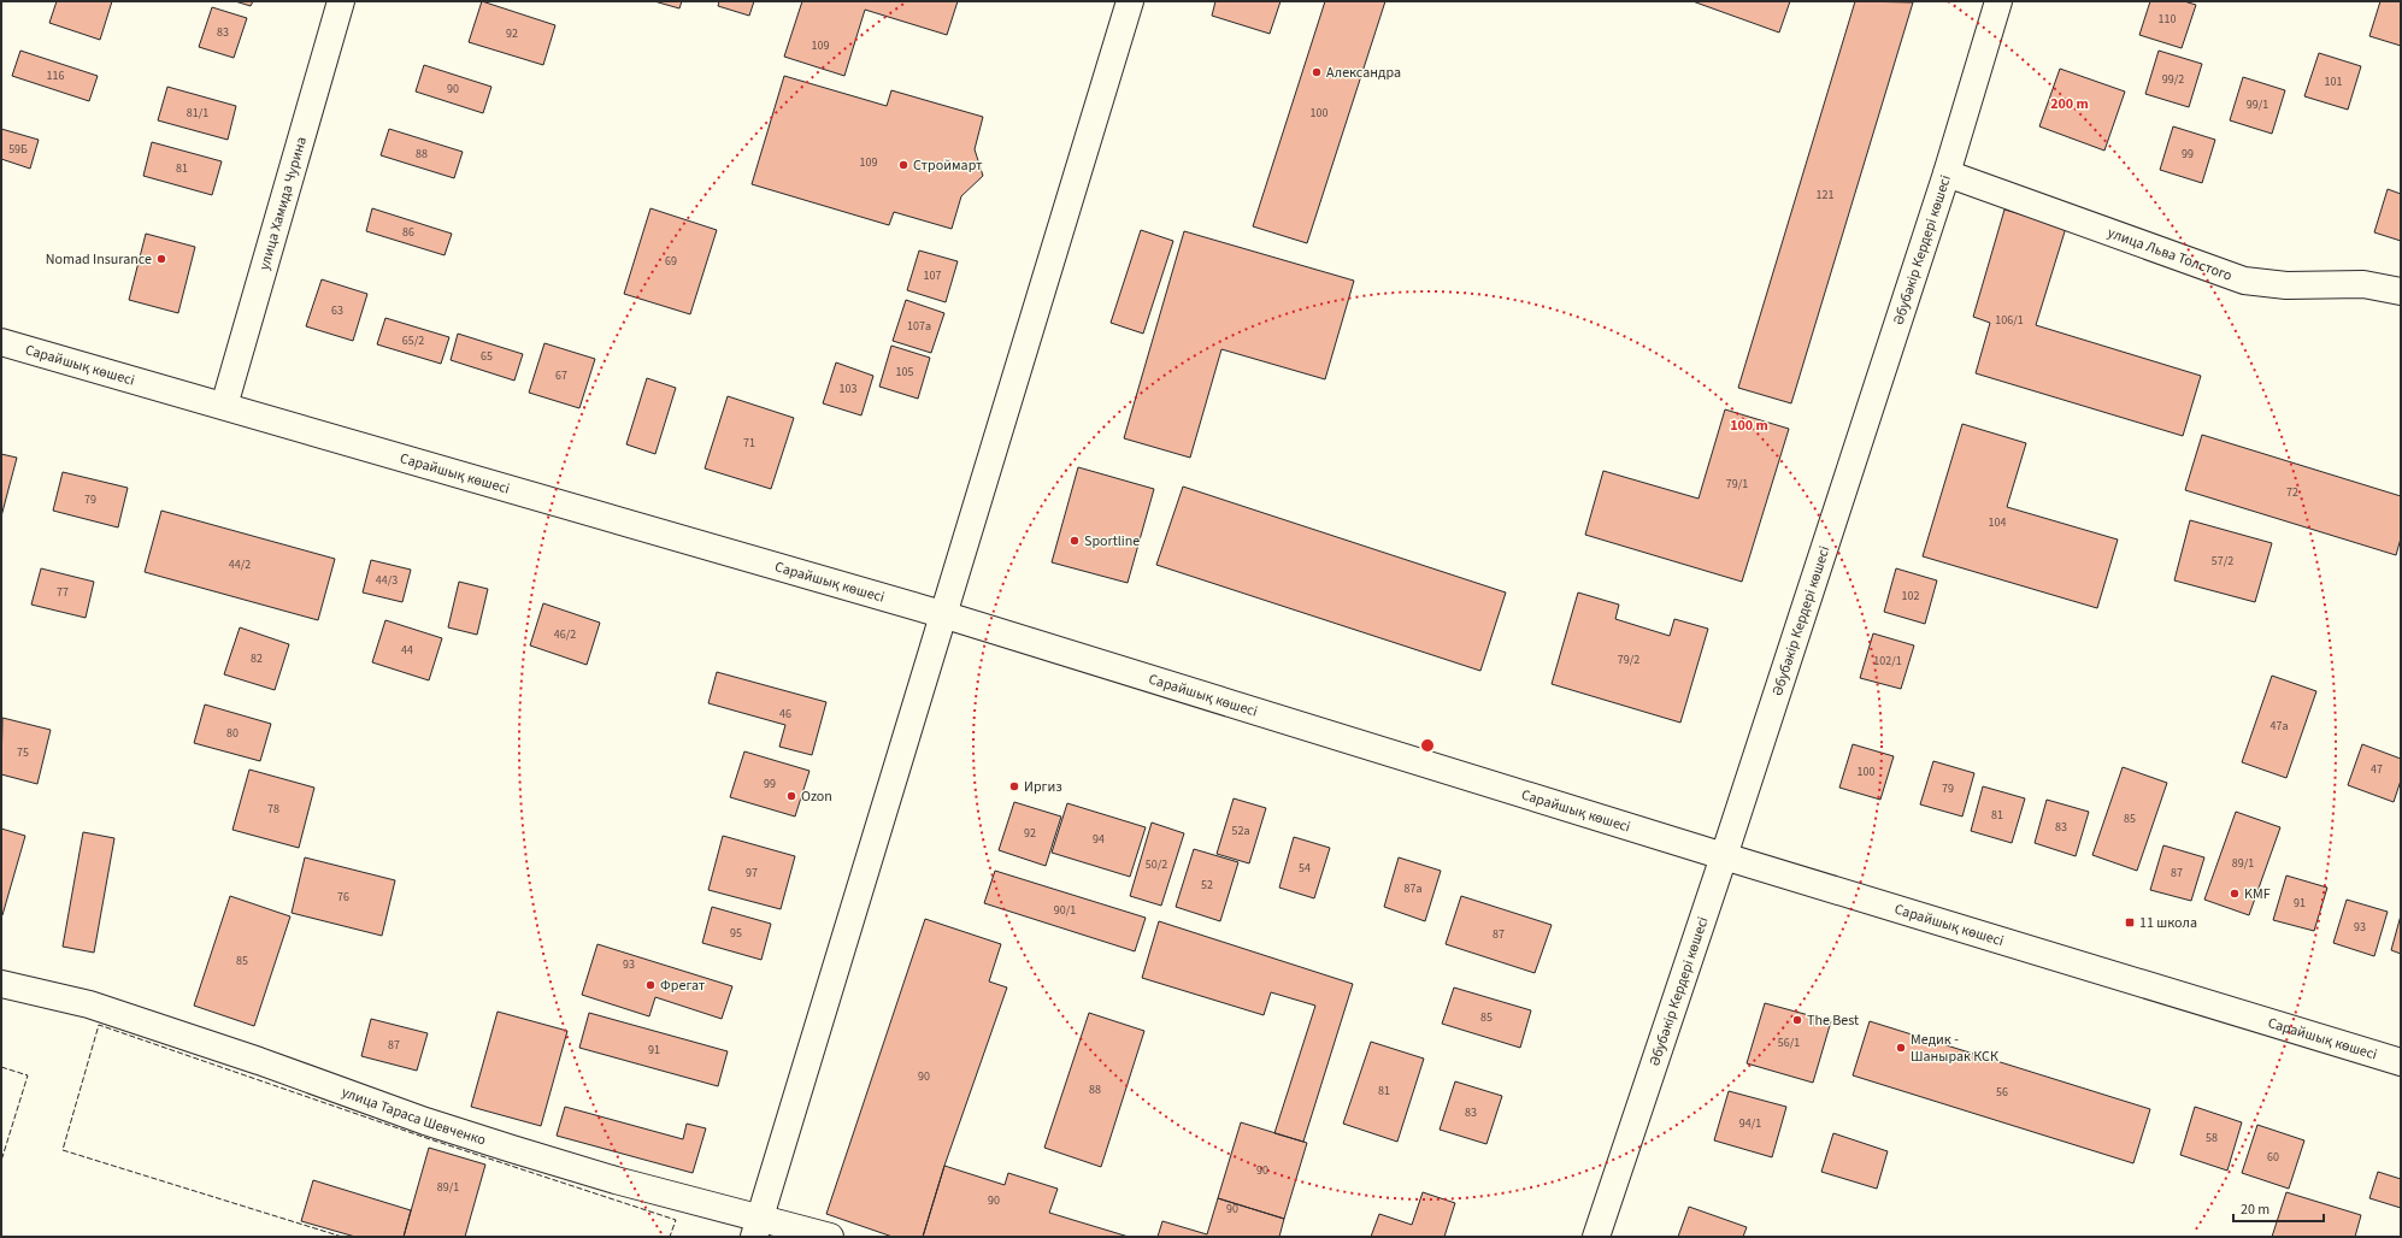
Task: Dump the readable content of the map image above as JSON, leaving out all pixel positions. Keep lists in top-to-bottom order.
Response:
{
  "streets": {
    "street": [
      "улица Хамида Чурина",
      "Әбубәкір Кердері көшесі",
      "улица Льва Толстого",
      "Сарайшық көшесі",
      "улица Тараса Шевченко"
    ]
  },
  "crossings": [
    ["улица Хамида Чурина", "Сарайшық көшесі"],
    ["Әбубәкір Кердері көшесі", "улица Льва Толстого"],
    ["Әбубәкір Кердері көшесі", "Сарайшық көшесі"]
  ],
  "places": {
    "other": [
      "Александра",
      "Строймарт",
      "Nomad Insurance",
      "Sportline",
      "Иргиз",
      "Ozon",
      "KMF",
      "Фрегат",
      "The Best",
      "Медик - Шанырак КСК"
    ],
    "transit": ["11 школа"]
  },
  "house_numbers": [
    "110",
    "83",
    "92",
    "109",
    "116",
    "99/2",
    "101",
    "90",
    "99/1",
    "81/1",
    "100",
    "59Б",
    "88",
    "99",
    "109",
    "81",
    "121",
    "86",
    "69",
    "107",
    "63",
    "106/1",
    "107а",
    "65/2",
    "65",
    "105",
    "67",
    "103",
    "71",
    "79/1",
    "72",
    "79",
    "104",
    "57/2",
    "44/2",
    "44/3",
    "77",
    "102",
    "46/2",
    "44",
    "82",
    "79/2",
    "102/1",
    "46",
    "47а",
    "80",
    "75",
    "47",
    "100",
    "99",
    "79",
    "78",
    "81",
    "85",
    "83",
    "52а",
    "92",
    "94",
    "89/1",
    "50/2",
    "54",
    "97",
    "87",
    "52",
    "87а",
    "76",
    "91",
    "90/1",
    "93",
    "95",
    "87",
    "85",
    "93",
    "85",
    "56/1",
    "87",
    "91",
    "90",
    "88",
    "81",
    "56",
    "83",
    "94/1",
    "58",
    "60",
    "90",
    "89/1",
    "90",
    "90"
  ],
  "scale_bar": "20 m",
  "rings": ["200 m", "100 m"]
}
